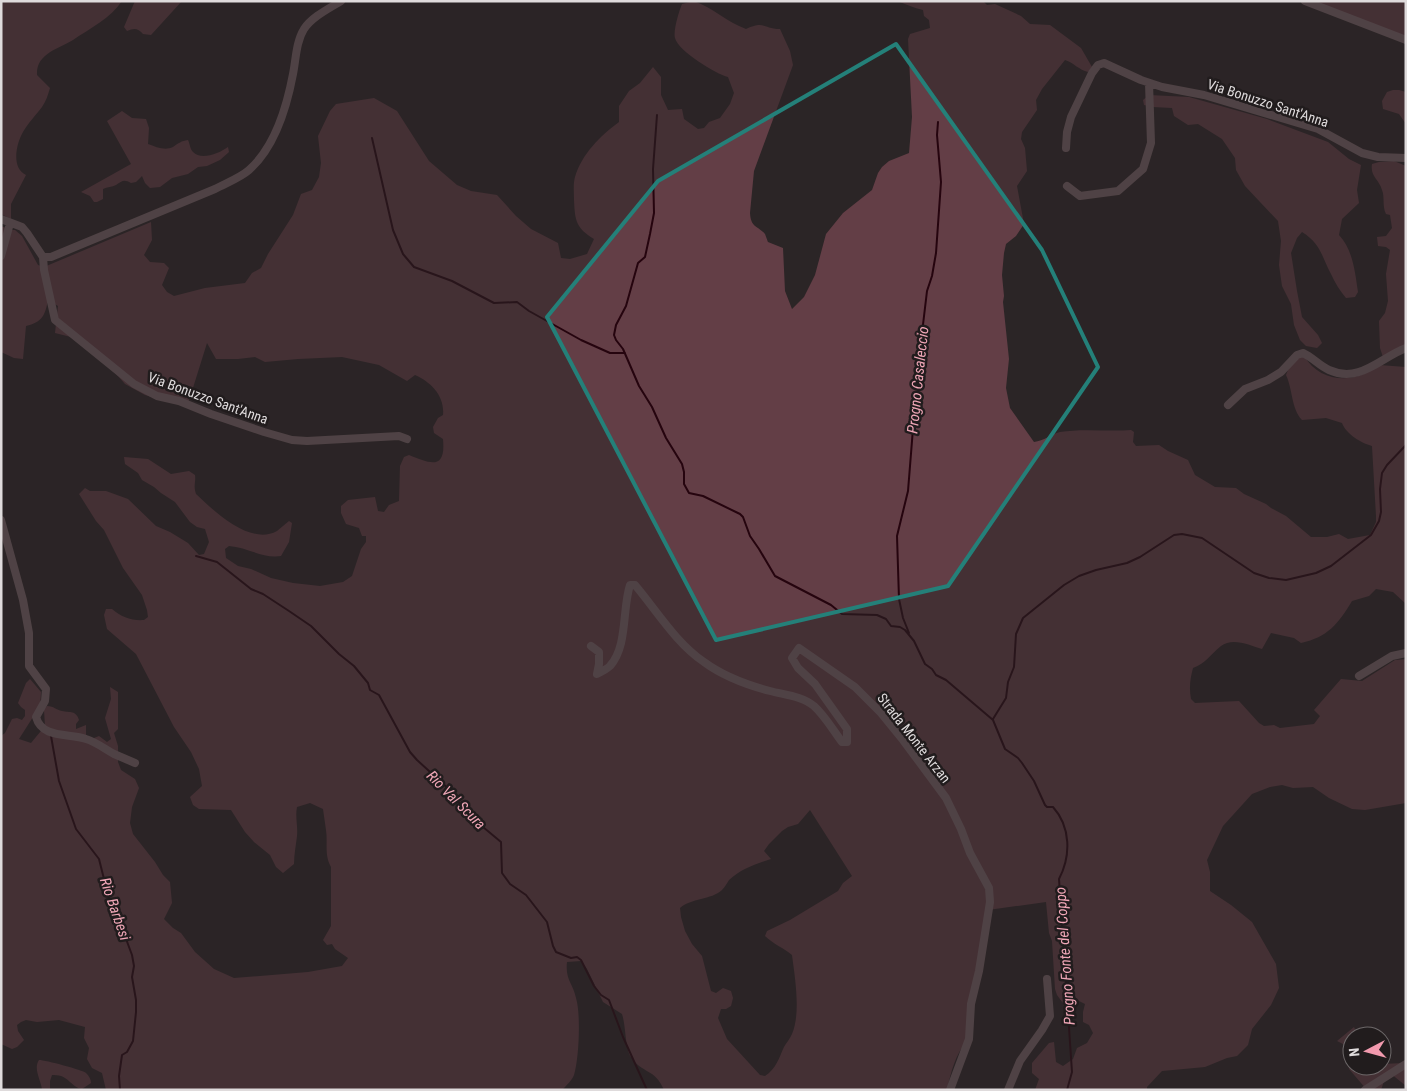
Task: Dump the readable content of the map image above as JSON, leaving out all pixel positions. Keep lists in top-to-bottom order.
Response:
{
  "streets": {
    "street": ["Via Bonuzzo Sant'Anna", "Strada Monte Arzan"]
  },
  "water": [
    "Progno Casaleccio",
    "Rio Val Scura",
    "Rio Barbesi",
    "Progno Fonte del Coppo"
  ],
  "north": "left"
}
